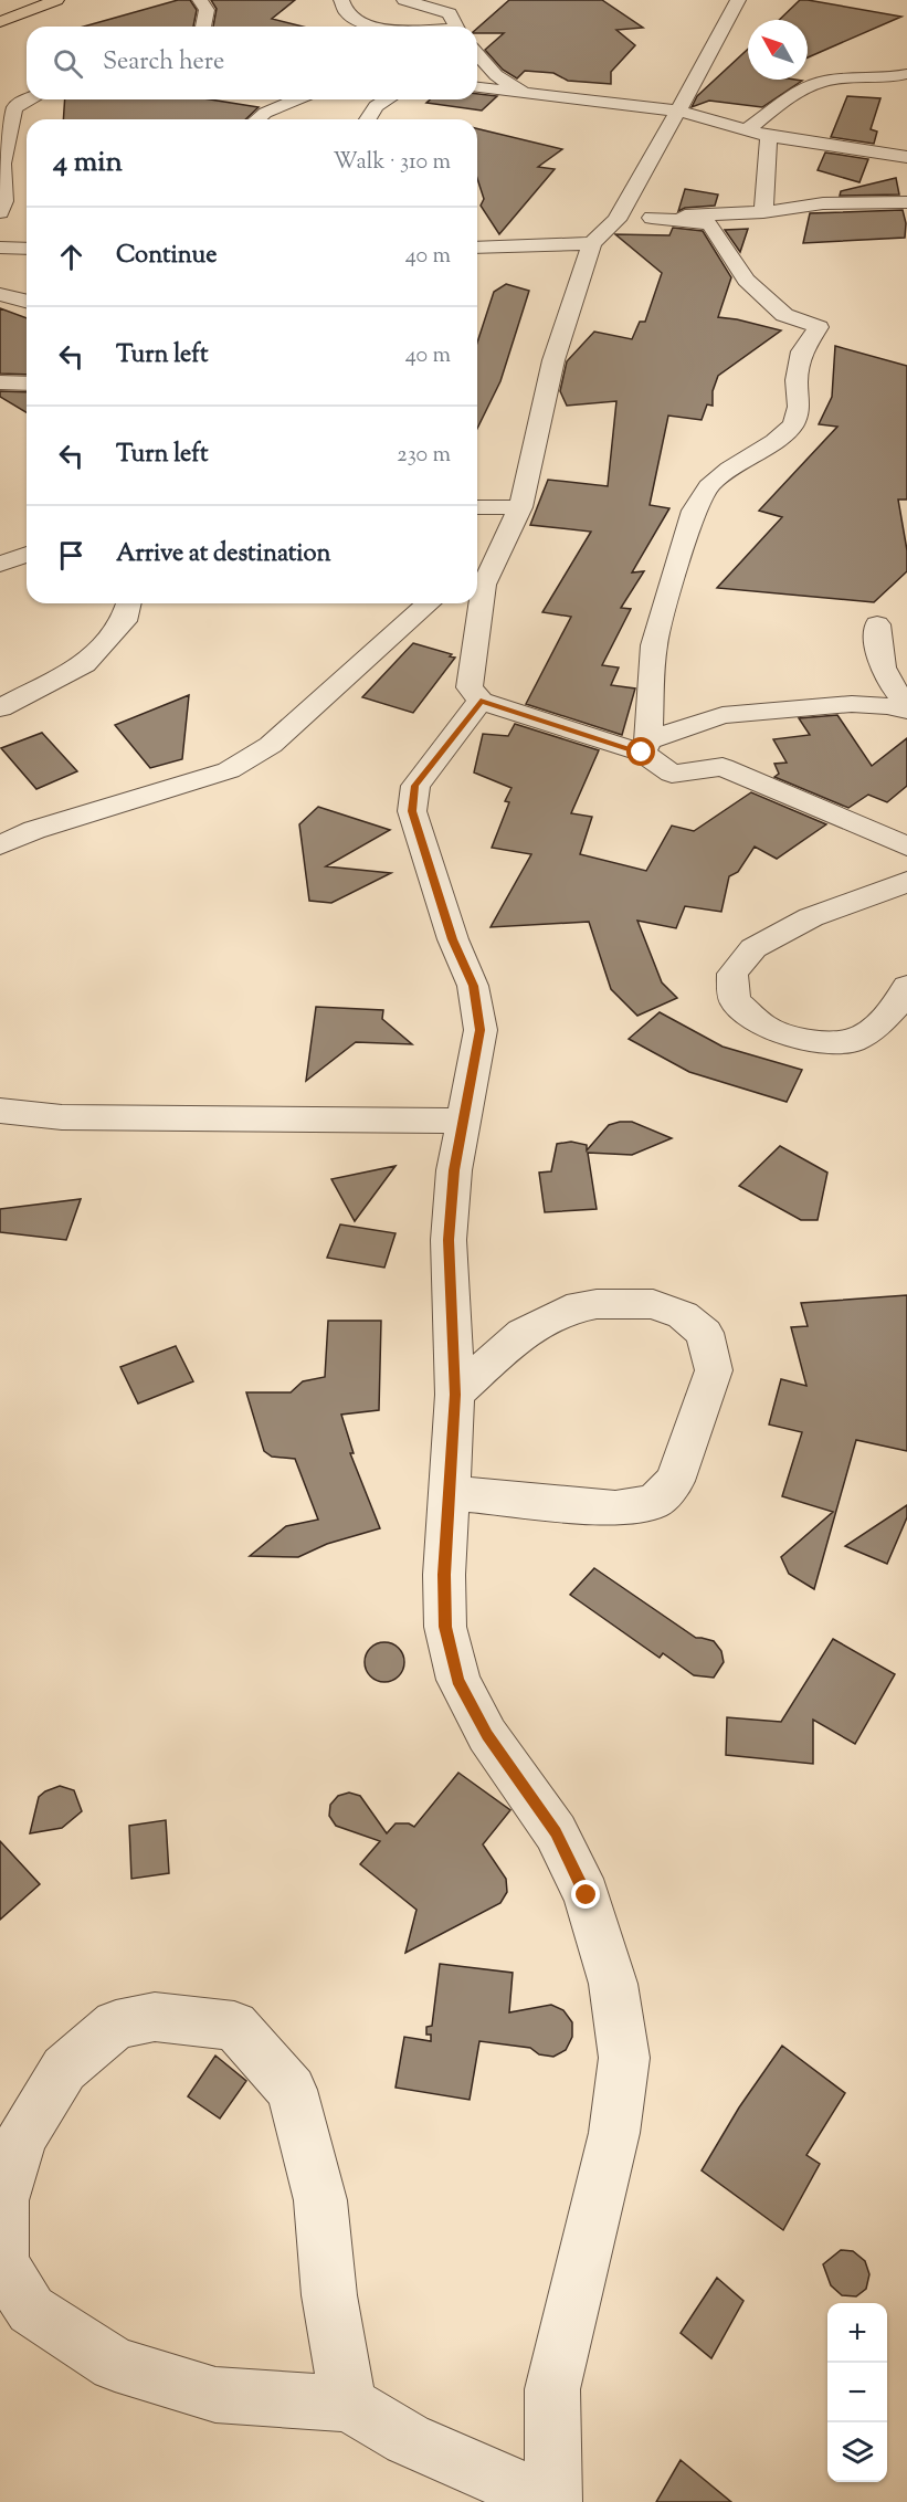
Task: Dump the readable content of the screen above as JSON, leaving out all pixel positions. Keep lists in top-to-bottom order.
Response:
{
  "north": "top left",
  "page": {
    "search": "Search here",
    "heading": ["4 min", "Walk · 310 m"],
    "list": [
      ["Continue", "40 m"],
      ["Turn left", "40 m"],
      ["Turn left", "230 m"],
      "Arrive at destination"
    ],
    "map_buttons": ["+", "−"]
  }
}
